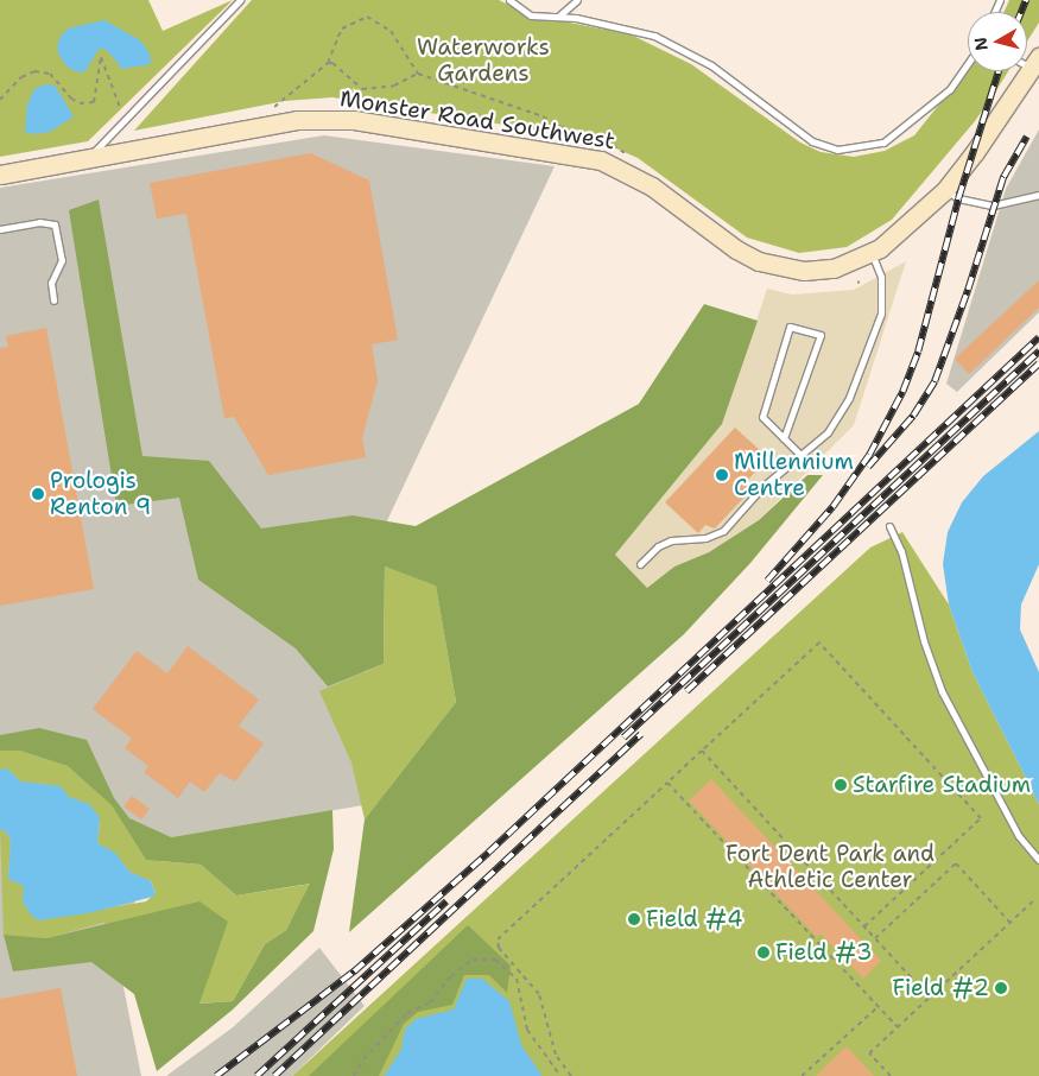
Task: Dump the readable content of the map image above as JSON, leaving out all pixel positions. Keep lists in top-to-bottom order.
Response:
{
  "streets": {
    "street": ["Monster Road Southwest"]
  },
  "parks": ["Waterworks Gardens", "Fort Dent Park and Athletic Center"],
  "places": [
    "Millennium Centre",
    "Prologis Renton 9",
    "Starfire Stadium",
    "Field #4",
    "Field #3",
    "Field #2"
  ],
  "north": "left"
}
